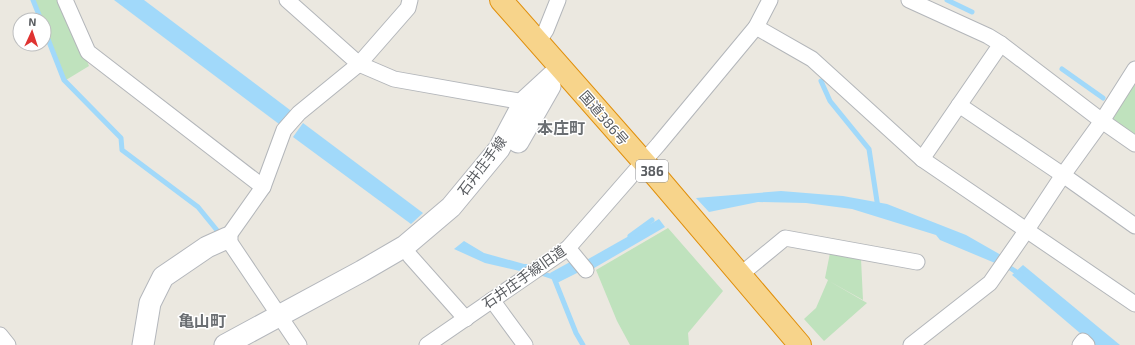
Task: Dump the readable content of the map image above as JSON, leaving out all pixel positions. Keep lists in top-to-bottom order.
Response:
{
  "streets": {
    "highway": ["国道386号", "386"],
    "main road": ["石井庄手線"],
    "street": ["石井庄手線旧道"]
  },
  "crossings": [
    ["国道386号", "石井庄手線"],
    ["国道386号", "石井庄手線旧道"]
  ],
  "districts": ["本庄町", "亀山町"],
  "north": "top"
}
